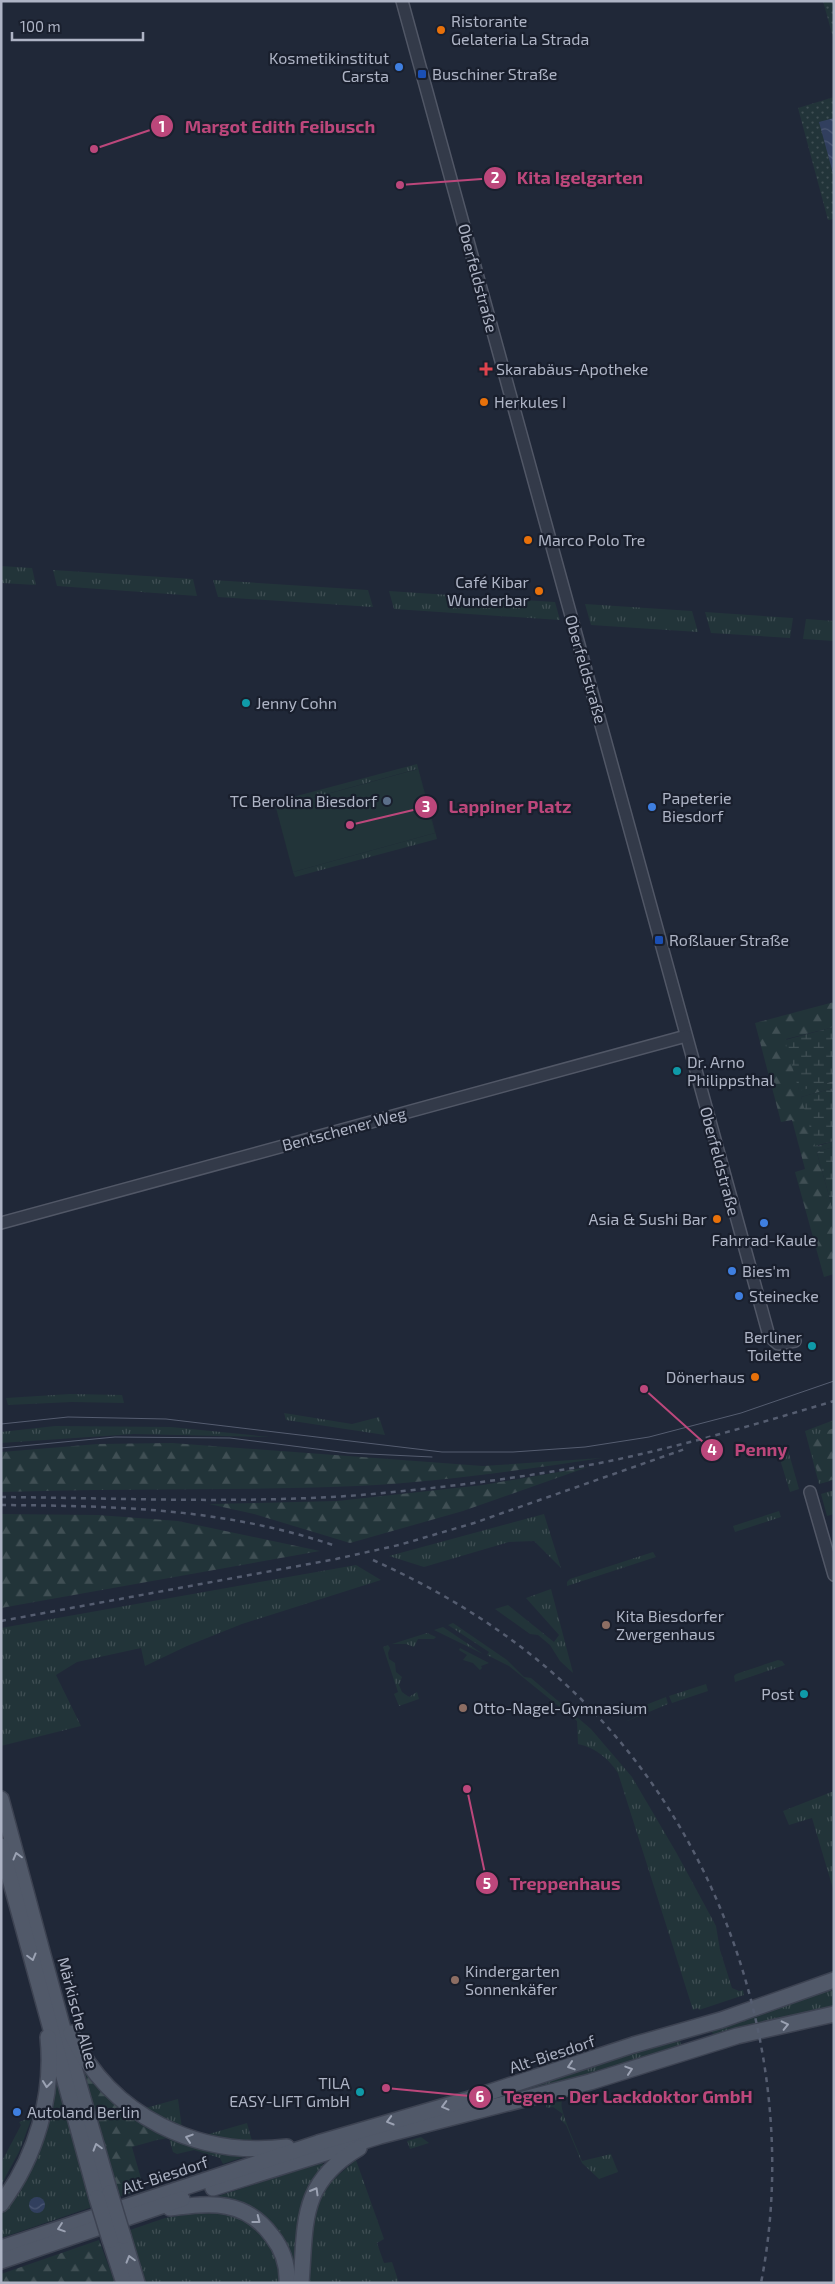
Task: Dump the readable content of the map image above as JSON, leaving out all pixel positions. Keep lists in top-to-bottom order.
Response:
{
  "streets": {
    "main road": ["Märkische Allee", "Alt-Biesdorf"],
    "street": ["Oberfeldstraße", "Bentschener Weg"]
  },
  "crossings": [
    ["Oberfeldstraße", "Bentschener Weg"]
  ],
  "places": {
    "other": [
      "Ristorante Gelateria La Strada",
      "Kosmetikinstitut Carsta",
      "Margot Edith Feibusch",
      "Kita Igelgarten",
      "Herkules I",
      "Marco Polo Tre",
      "Café Kibar Wunderbar",
      "Jenny Cohn",
      "TC Berolina Biesdorf",
      "Papeterie Biesdorf",
      "Lappiner Platz",
      "Dr. Arno Philippsthal",
      "Asia & Sushi Bar",
      "Fahrrad-Kaule",
      "Bies'm",
      "Steinecke",
      "Berliner Toilette",
      "Dönerhaus",
      "Penny",
      "Kita Biesdorfer Zwergenhaus",
      "Post",
      "Otto-Nagel-Gymnasium",
      "Treppenhaus",
      "Kindergarten Sonnenkäfer",
      "Tegen - Der Lackdoktor GmbH",
      "TILA EASY-LIFT GmbH",
      "Autoland Berlin"
    ],
    "transit": ["Buschiner Straße", "Roßlauer Straße"],
    "health": ["Skarabäus-Apotheke"]
  },
  "scale_bar": "100 m"
}
